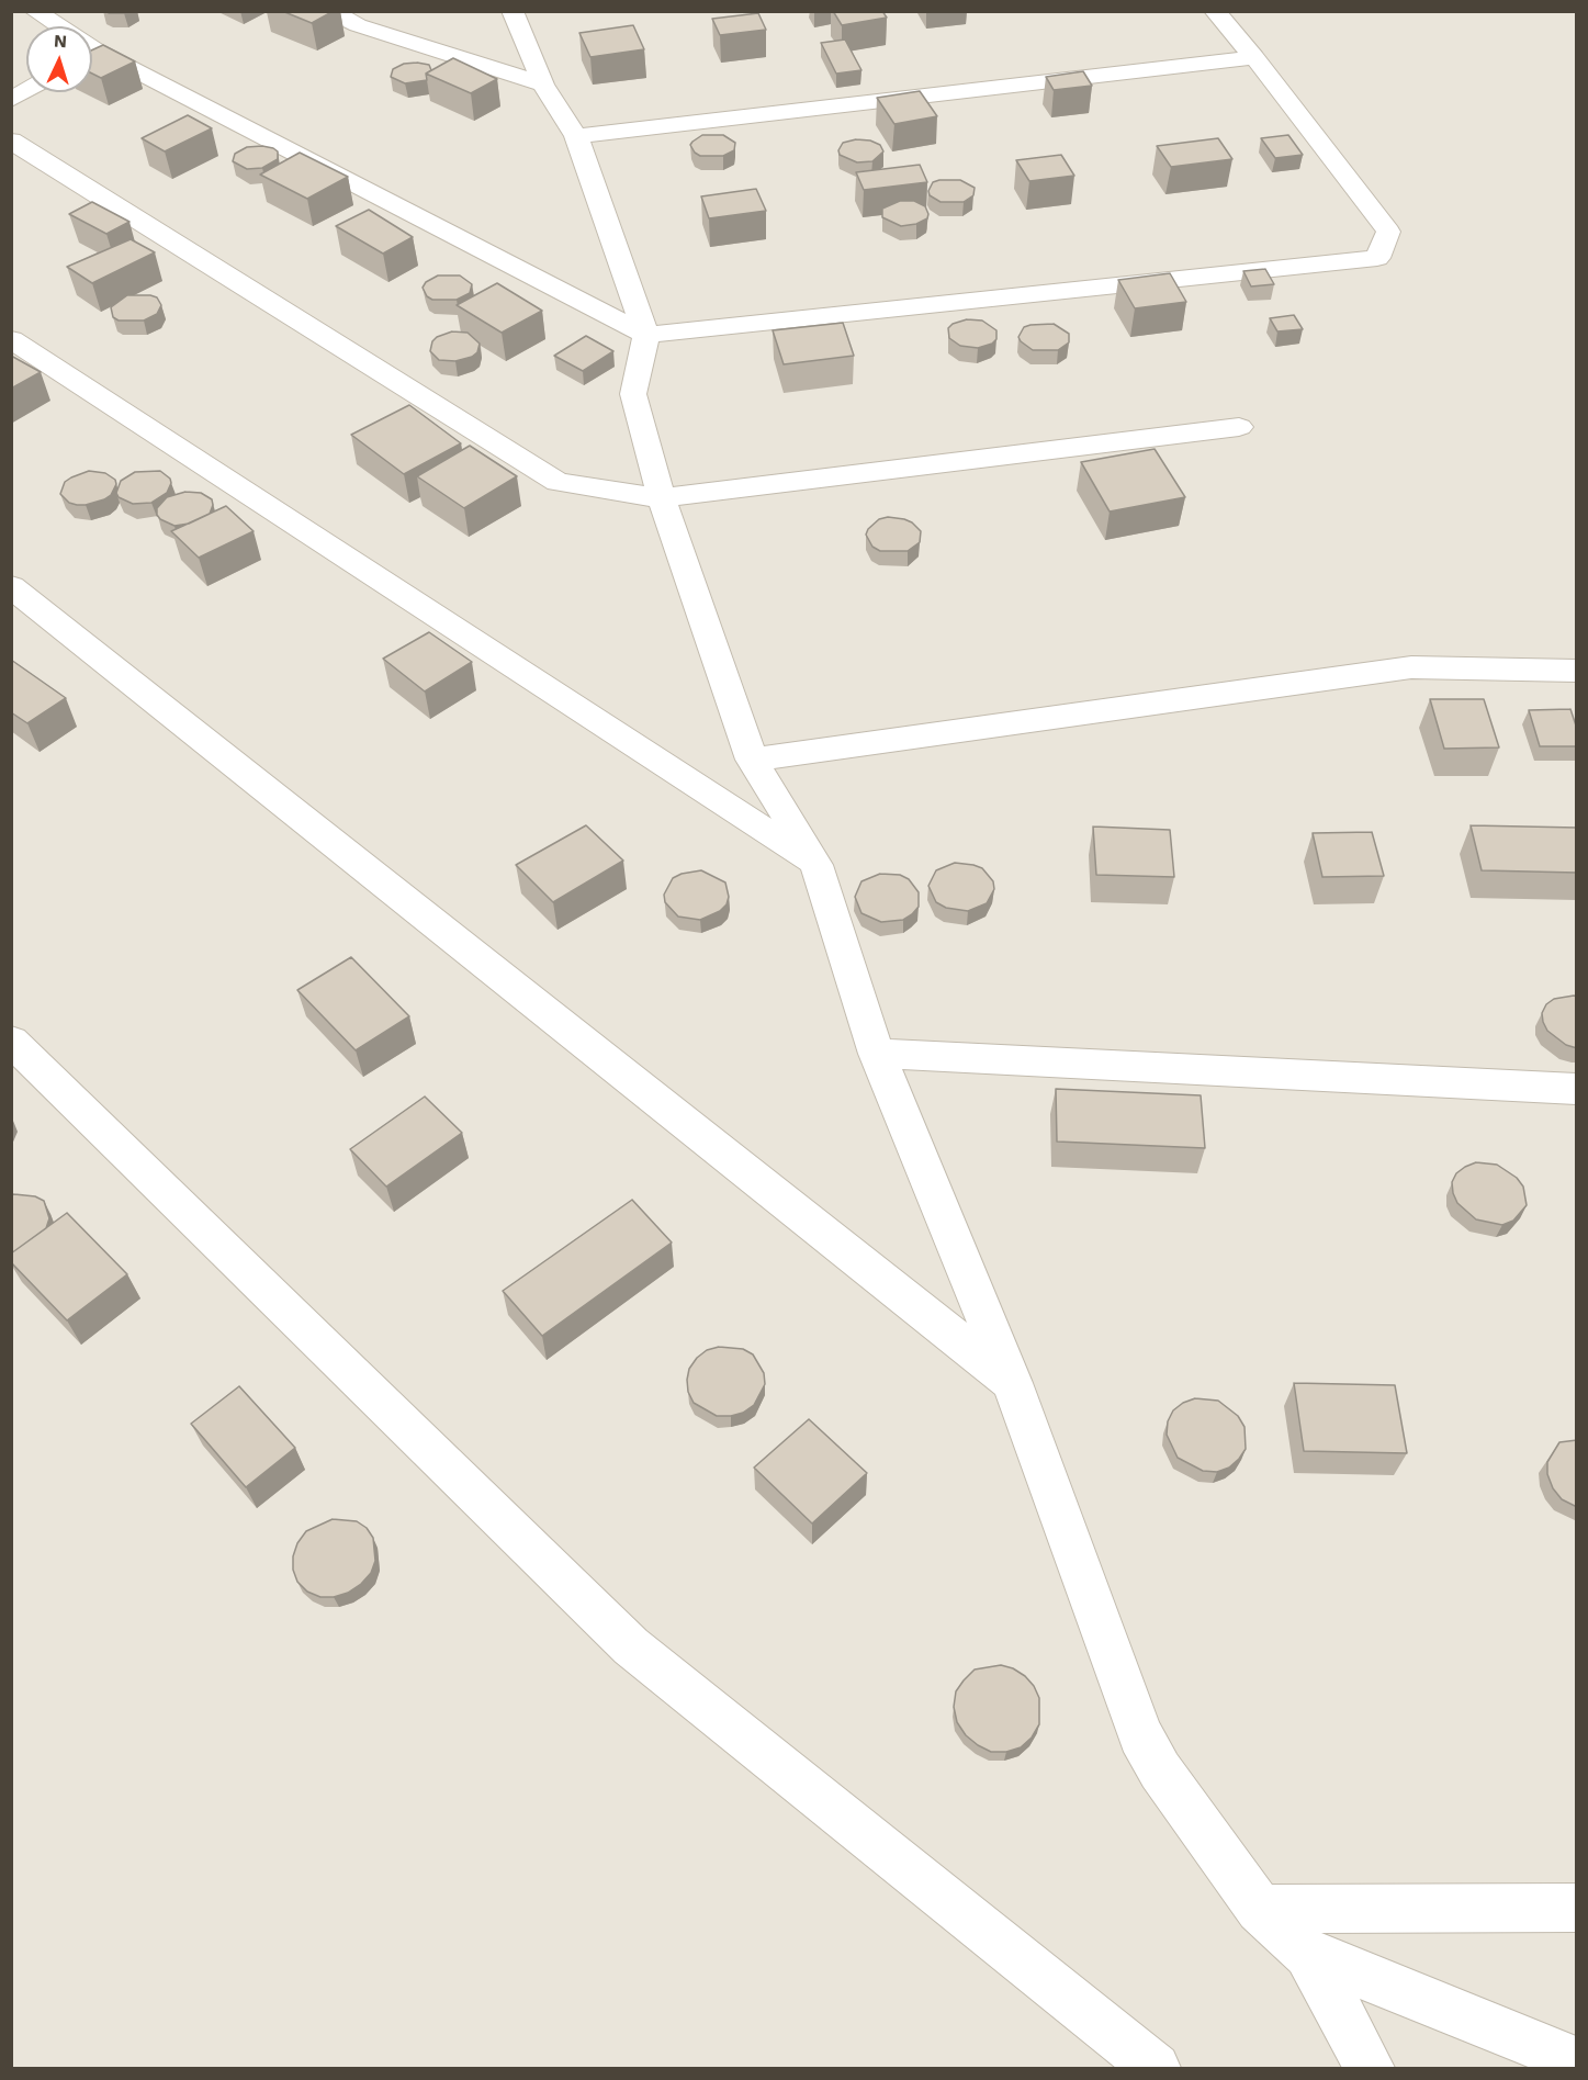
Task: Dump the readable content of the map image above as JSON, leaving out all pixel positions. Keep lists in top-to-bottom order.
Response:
{
  "north": "top"
}
